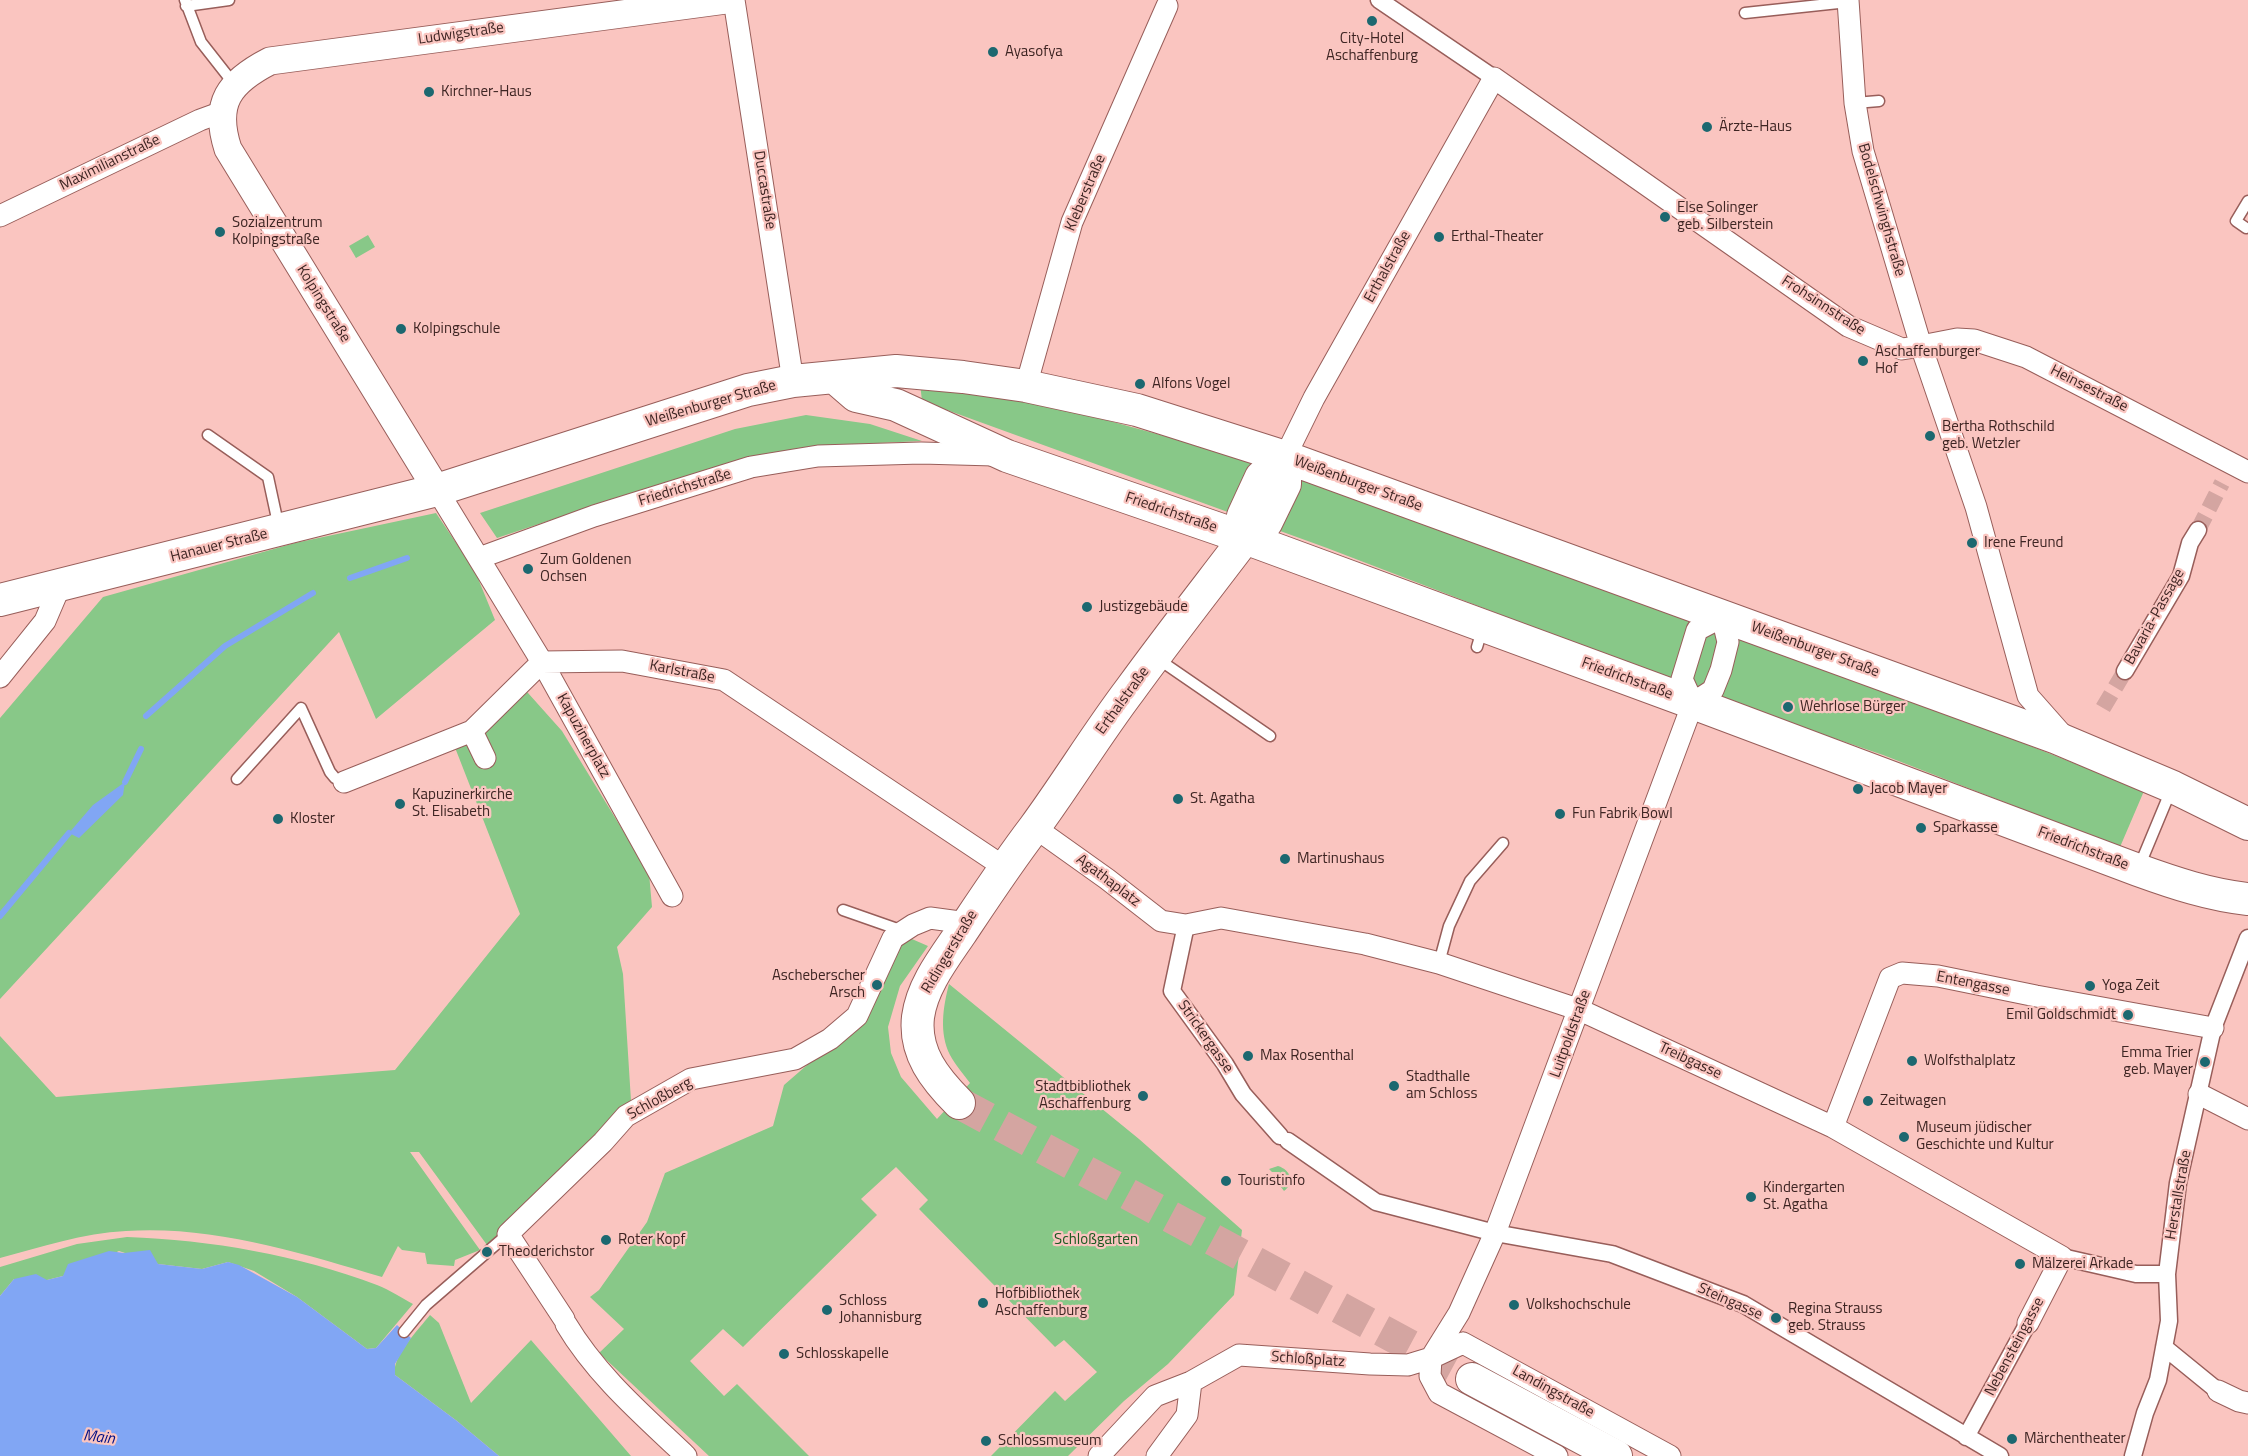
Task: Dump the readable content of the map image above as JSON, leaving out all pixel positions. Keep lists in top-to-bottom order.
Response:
{
  "streets": {
    "main road": [
      "Erthalstraße",
      "Weißenburger Straße",
      "Friedrichstraße",
      "Hanauer Straße",
      "Ridingerstraße",
      "Landingstraße"
    ],
    "street": [
      "Ludwigstraße",
      "Maximilianstraße",
      "Duccastraße",
      "Kleberstraße",
      "Bodelschwinghstraße",
      "Kolpingstraße",
      "Frohsinnstraße",
      "Heinsestraße",
      "Bavaria-Passage",
      "Karlstraße",
      "Kapuzinerplatz",
      "Agathaplatz",
      "Entengasse",
      "Luitpoldstraße",
      "Strickergasse",
      "Treibgasse",
      "Schloßberg",
      "Herstallstraße",
      "Steingasse",
      "Nebensteingasse",
      "Schloßplatz"
    ]
  },
  "crossings": [
    ["Ludwigstraße", "Maximilianstraße"],
    ["Ludwigstraße", "Kolpingstraße"],
    ["Maximilianstraße", "Kolpingstraße"],
    ["Duccastraße", "Weißenburger Straße"],
    ["Kleberstraße", "Weißenburger Straße"],
    ["Bodelschwinghstraße", "Frohsinnstraße"],
    ["Bodelschwinghstraße", "Heinsestraße"],
    ["Erthalstraße", "Frohsinnstraße"],
    ["Erthalstraße", "Weißenburger Straße"],
    ["Erthalstraße", "Friedrichstraße"],
    ["Erthalstraße", "Karlstraße"],
    ["Erthalstraße", "Agathaplatz"],
    ["Erthalstraße", "Ridingerstraße"],
    ["Kolpingstraße", "Weißenburger Straße"],
    ["Kolpingstraße", "Hanauer Straße"],
    ["Frohsinnstraße", "Heinsestraße"],
    ["Weißenburger Straße", "Friedrichstraße"],
    ["Weißenburger Straße", "Hanauer Straße"],
    ["Weißenburger Straße", "Luitpoldstraße"],
    ["Friedrichstraße", "Luitpoldstraße"],
    ["Karlstraße", "Kapuzinerplatz"],
    ["Karlstraße", "Ridingerstraße"],
    ["Agathaplatz", "Strickergasse"],
    ["Agathaplatz", "Treibgasse"],
    ["Ridingerstraße", "Schloßberg"],
    ["Entengasse", "Treibgasse"],
    ["Entengasse", "Herstallstraße"],
    ["Luitpoldstraße", "Treibgasse"],
    ["Luitpoldstraße", "Steingasse"],
    ["Luitpoldstraße", "Schloßplatz"],
    ["Strickergasse", "Treibgasse"],
    ["Strickergasse", "Steingasse"],
    ["Treibgasse", "Herstallstraße"],
    ["Treibgasse", "Nebensteingasse"],
    ["Steingasse", "Nebensteingasse"]
  ],
  "water": ["Main"],
  "parks": ["Schloßgarten"],
  "places": [
    "City-Hotel Aschaffenburg",
    "Ayasofya",
    "Kirchner-Haus",
    "Ärzte-Haus",
    "Else Solinger geb. Silberstein",
    "Sozialzentrum Kolpingstraße",
    "Erthal-Theater",
    "Kolpingschule",
    "Aschaffenburger Hof",
    "Alfons Vogel",
    "Bertha Rothschild geb. Wetzler",
    "Irene Freund",
    "Zum Goldenen Ochsen",
    "Justizgebäude",
    "Wehrlose Bürger",
    "Jacob Mayer",
    "St. Agatha",
    "Kapuzinerkirche St. Elisabeth",
    "Fun Fabrik Bowl",
    "Kloster",
    "Sparkasse",
    "Martinushaus",
    "Ascheberscher Arsch",
    "Yoga Zeit",
    "Emil Goldschmidt",
    "Max Rosenthal",
    "Wolfsthalplatz",
    "Emma Trier geb. Mayer",
    "Stadthalle am Schloss",
    "Stadtbibliothek Aschaffenburg",
    "Zeitwagen",
    "Museum jüdischer Geschichte und Kultur",
    "Touristinfo",
    "Kindergarten St. Agatha",
    "Roter Kopf",
    "Theoderichstor",
    "Mälzerei Arkade",
    "Hofbibliothek Aschaffenburg",
    "Volkshochschule",
    "Schloss Johannisburg",
    "Regina Strauss geb. Strauss",
    "Schlosskapelle",
    "Märchentheater",
    "Schlossmuseum"
  ]
}
